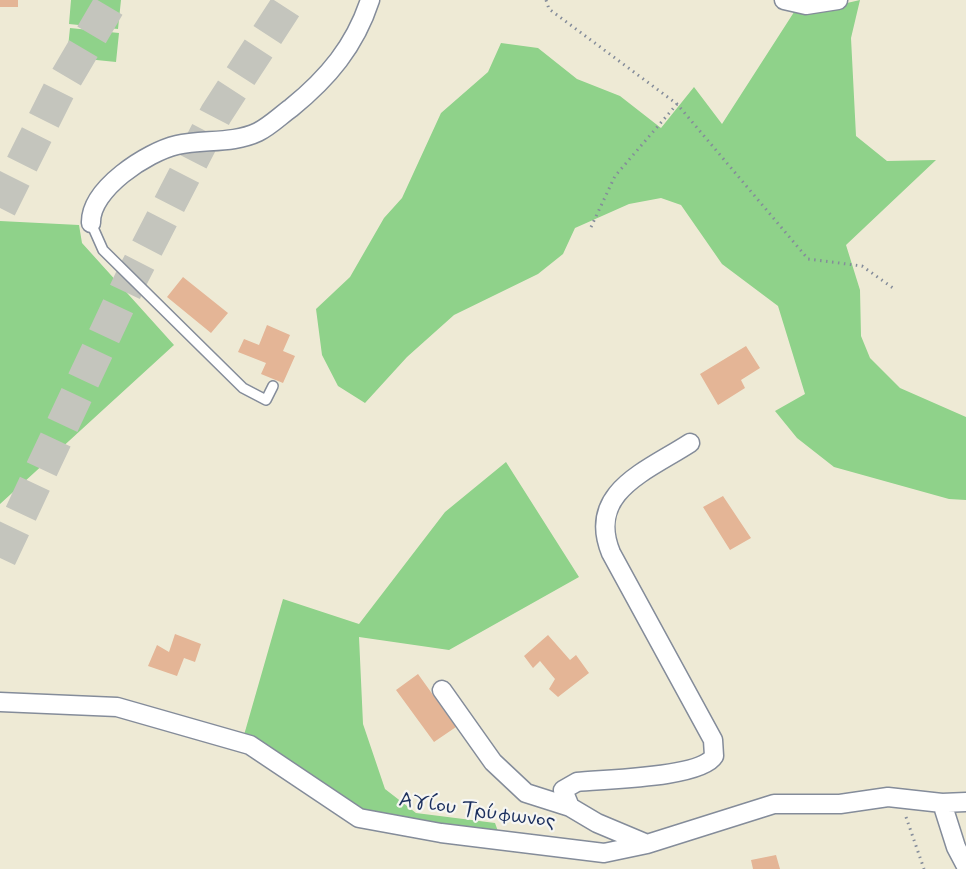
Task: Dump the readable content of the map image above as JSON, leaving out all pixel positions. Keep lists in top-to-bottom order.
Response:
{
  "streets": {
    "street": ["Αγίου Τρύφωνος"]
  }
}
